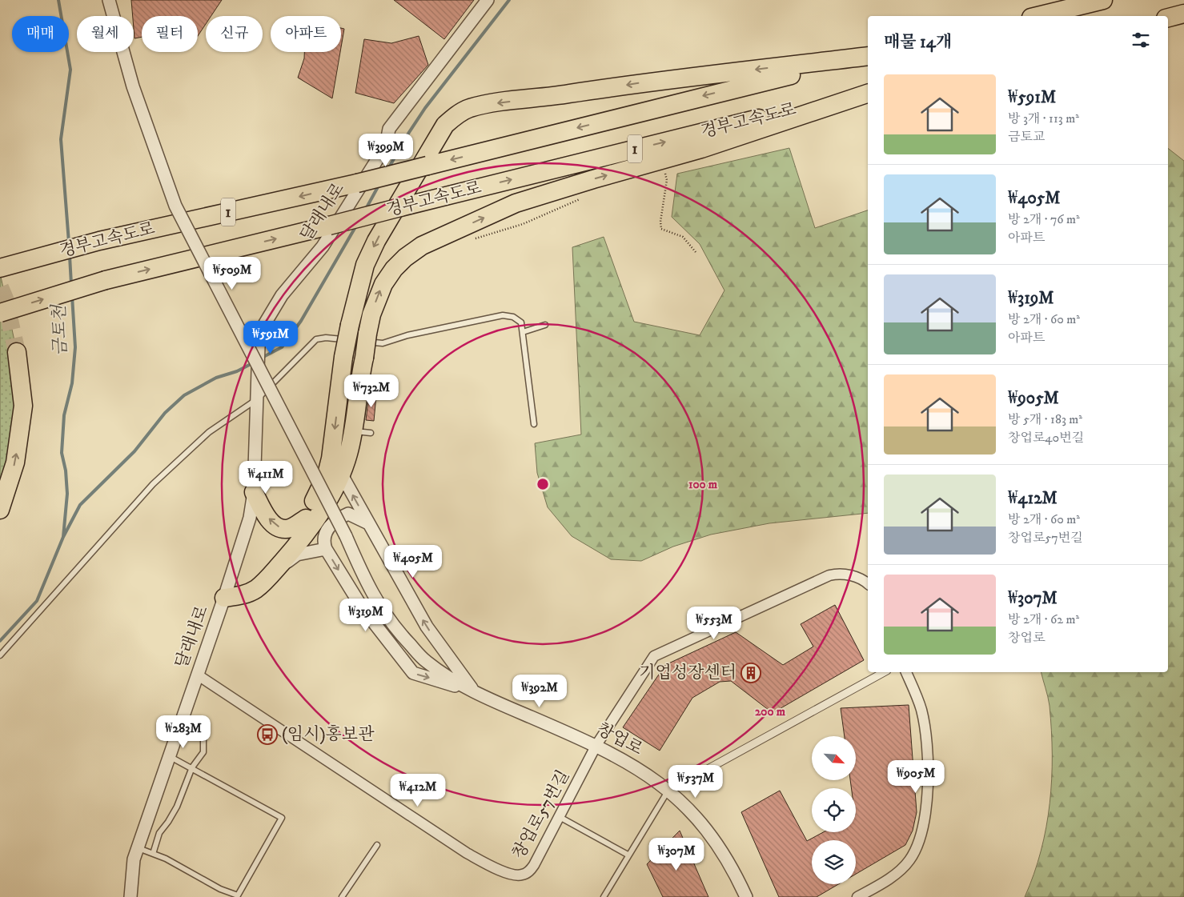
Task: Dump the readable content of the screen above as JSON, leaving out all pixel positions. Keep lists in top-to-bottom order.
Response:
{
  "streets": {
    "highway": ["경부고속도로", "1"],
    "street": ["달래내로", "창업로", "창업로57번길"]
  },
  "crossings": [
    ["달래내로", "창업로57번길"],
    ["창업로", "창업로57번길"]
  ],
  "water": ["금토천"],
  "places": {
    "building": ["기업성장센터"],
    "bus stop": ["(임시)홍보관"]
  },
  "north": "bottom right",
  "page": {
    "chip": [
      "매매",
      "월세",
      "필터",
      "신규",
      "아파트"
    ],
    "heading": "매물 14개",
    "list": [
      {
        "name": "₩591M",
        "note": "방 3개 · 113 m² · 금토교"
      },
      {
        "name": "₩405M",
        "note": "방 2개 · 76 m² · 아파트"
      },
      {
        "name": "₩319M",
        "note": "방 2개 · 60 m² · 아파트"
      },
      {
        "name": "₩905M",
        "note": "방 5개 · 183 m² · 창업로40번길"
      },
      {
        "name": "₩412M",
        "note": "방 2개 · 60 m² · 창업로57번길"
      },
      {
        "name": "₩307M",
        "note": "방 2개 · 62 m² · 창업로"
      }
    ],
    "price": [
      "₩399M",
      "₩509M",
      "₩591M",
      "₩732M",
      "₩411M",
      "₩405M",
      "₩319M",
      "₩553M",
      "₩392M",
      "₩283M",
      "₩905M",
      "₩537M",
      "₩412M",
      "₩307M"
    ]
  },
  "rings": ["100 m", "200 m"]
}
